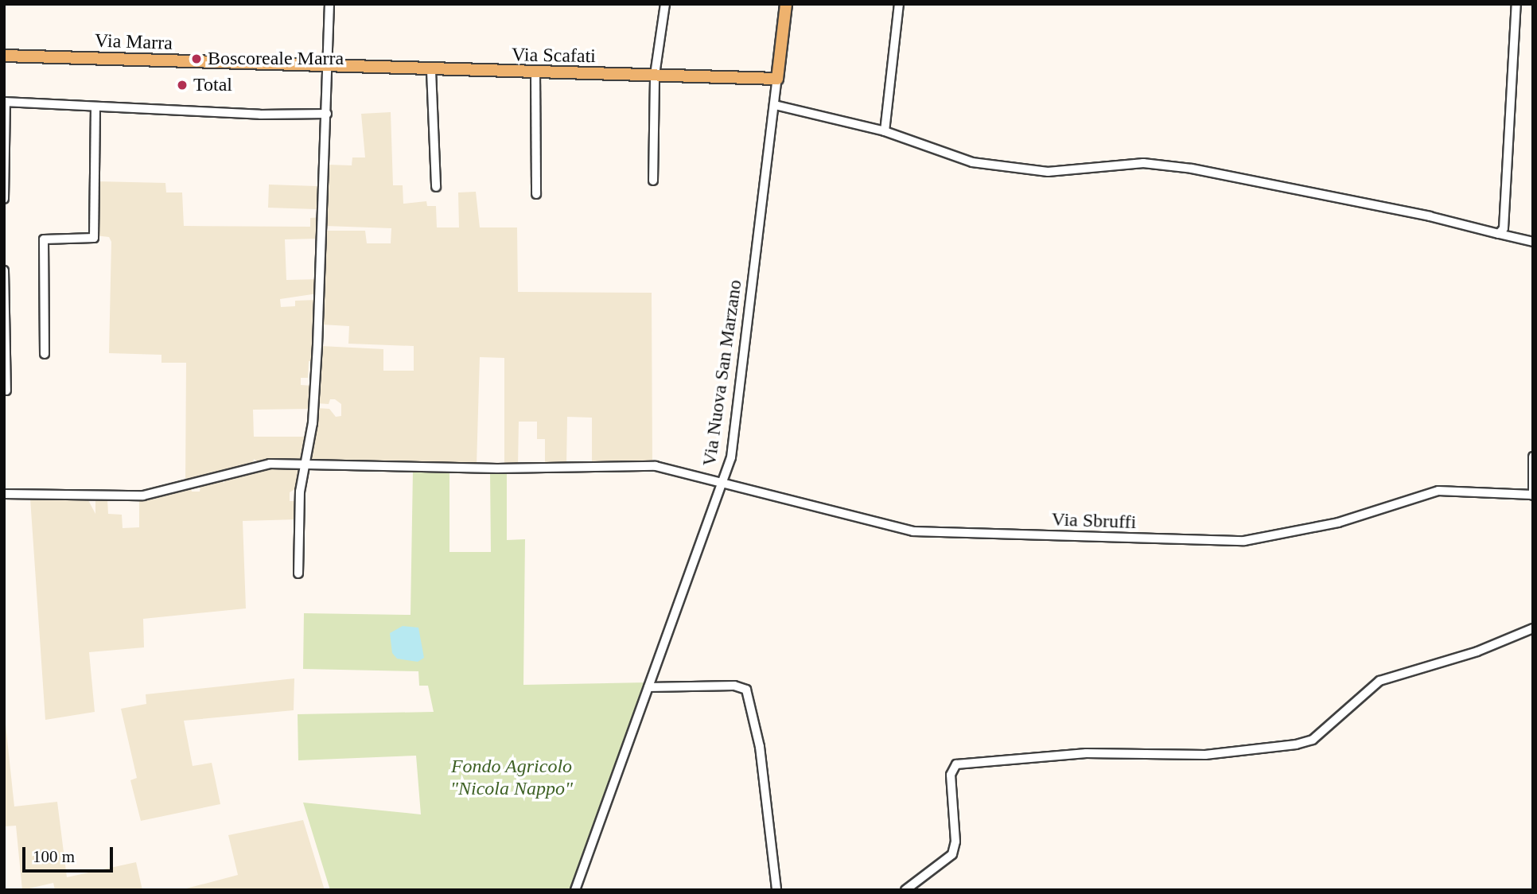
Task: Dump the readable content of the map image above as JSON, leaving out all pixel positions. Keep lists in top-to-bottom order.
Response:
{
  "streets": {
    "main road": ["Via Marra", "Via Scafati", "Via Nuova San Marzano"],
    "street": ["Via Sbruffi"]
  },
  "crossings": [
    ["Via Marra", "Via Scafati"],
    ["Via Scafati", "Via Nuova San Marzano"],
    ["Via Nuova San Marzano", "Via Sbruffi"]
  ],
  "parks": ["Fondo Agricolo \"Nicola Nappo\""],
  "places": ["Boscoreale Marra", "Total"],
  "scale_bar": "100 m"
}
